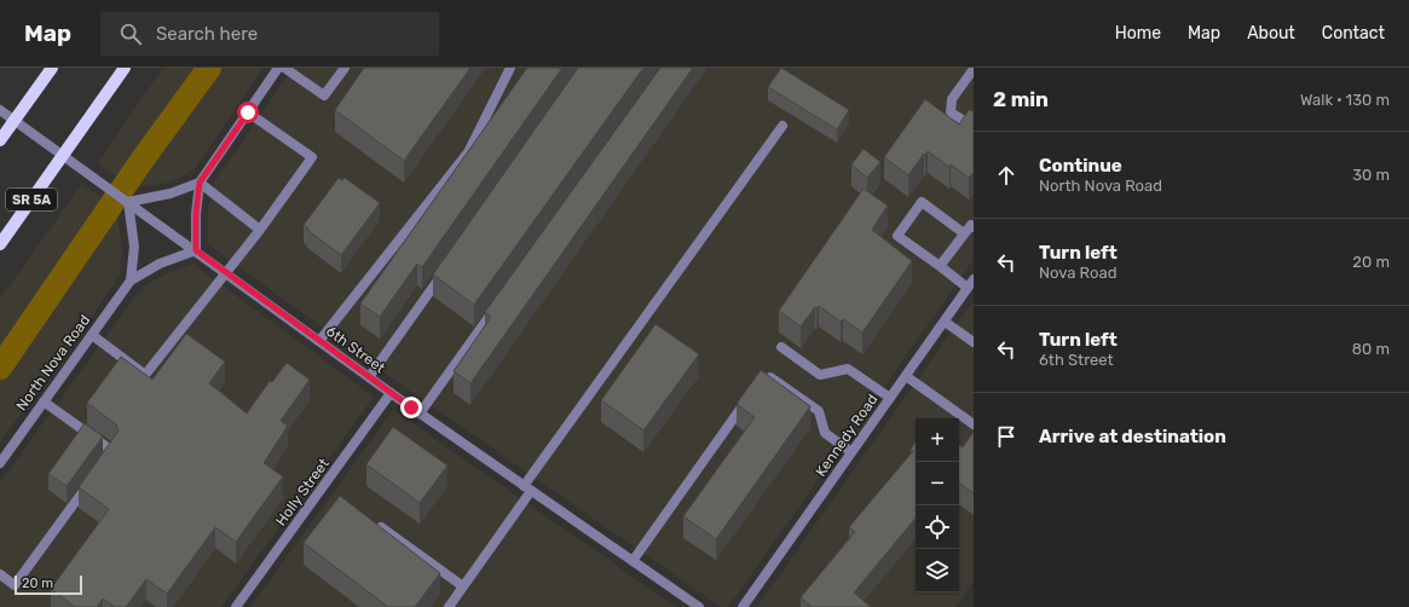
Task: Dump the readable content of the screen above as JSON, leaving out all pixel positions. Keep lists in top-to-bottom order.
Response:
{
  "streets": {
    "main road": ["SR 5A"],
    "street": [
      "6th Street",
      "North Nova Road",
      "Kennedy Road",
      "Holly Street"
    ]
  },
  "crossings": [
    ["SR 5A", "6th Street"],
    ["6th Street", "Holly Street"]
  ],
  "scale_bar": "20 m",
  "page": {
    "header": "Map",
    "search": "Search here",
    "nav": [
      "Home",
      "Map",
      "About",
      "Contact"
    ],
    "heading": ["2 min", "Walk · 130 m"],
    "list": [
      ["Continue", "North Nova Road", "30 m"],
      ["Turn left", "Nova Road", "20 m"],
      ["Turn left", "6th Street", "80 m"],
      "Arrive at destination"
    ],
    "map_buttons": ["+", "−"],
    "scale": "20 m"
  }
}
